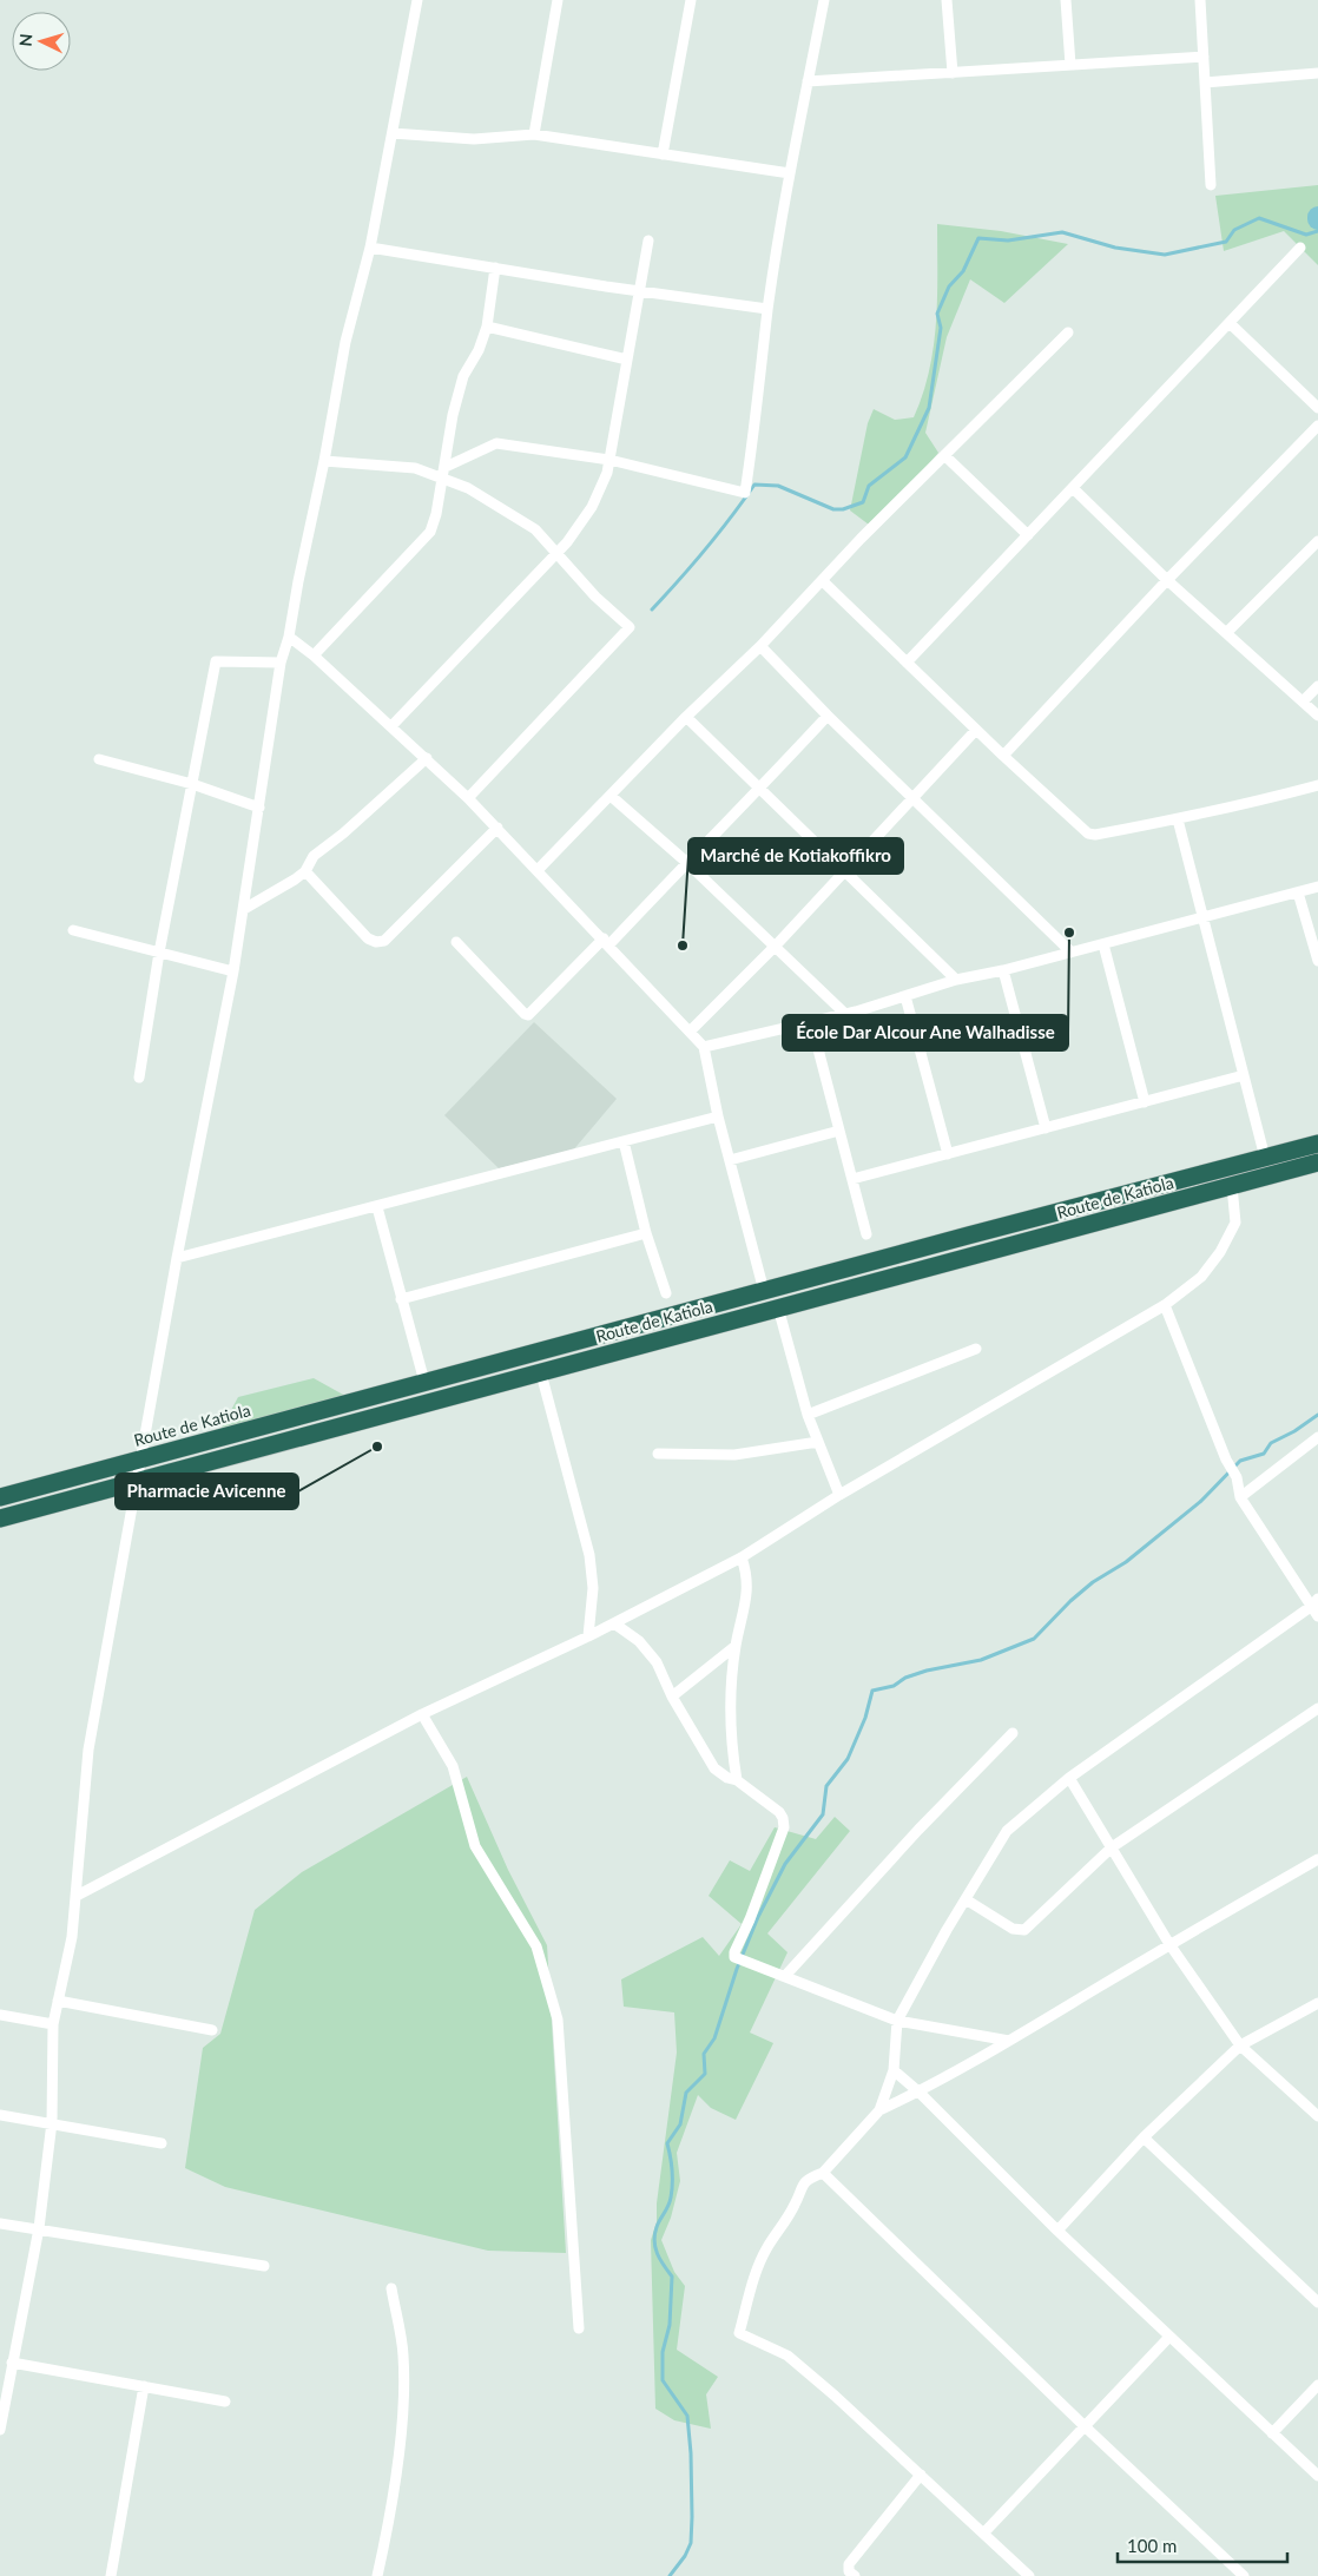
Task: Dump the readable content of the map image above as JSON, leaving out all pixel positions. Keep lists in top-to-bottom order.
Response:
{
  "streets": {
    "highway": ["Route de Katiola"]
  },
  "places": ["École Dar Alcour Ane Walhadisse", "Marché de Kotiakoffikro", "Pharmacie Avicenne"],
  "scale_bar": "100 m",
  "north": "left"
}
